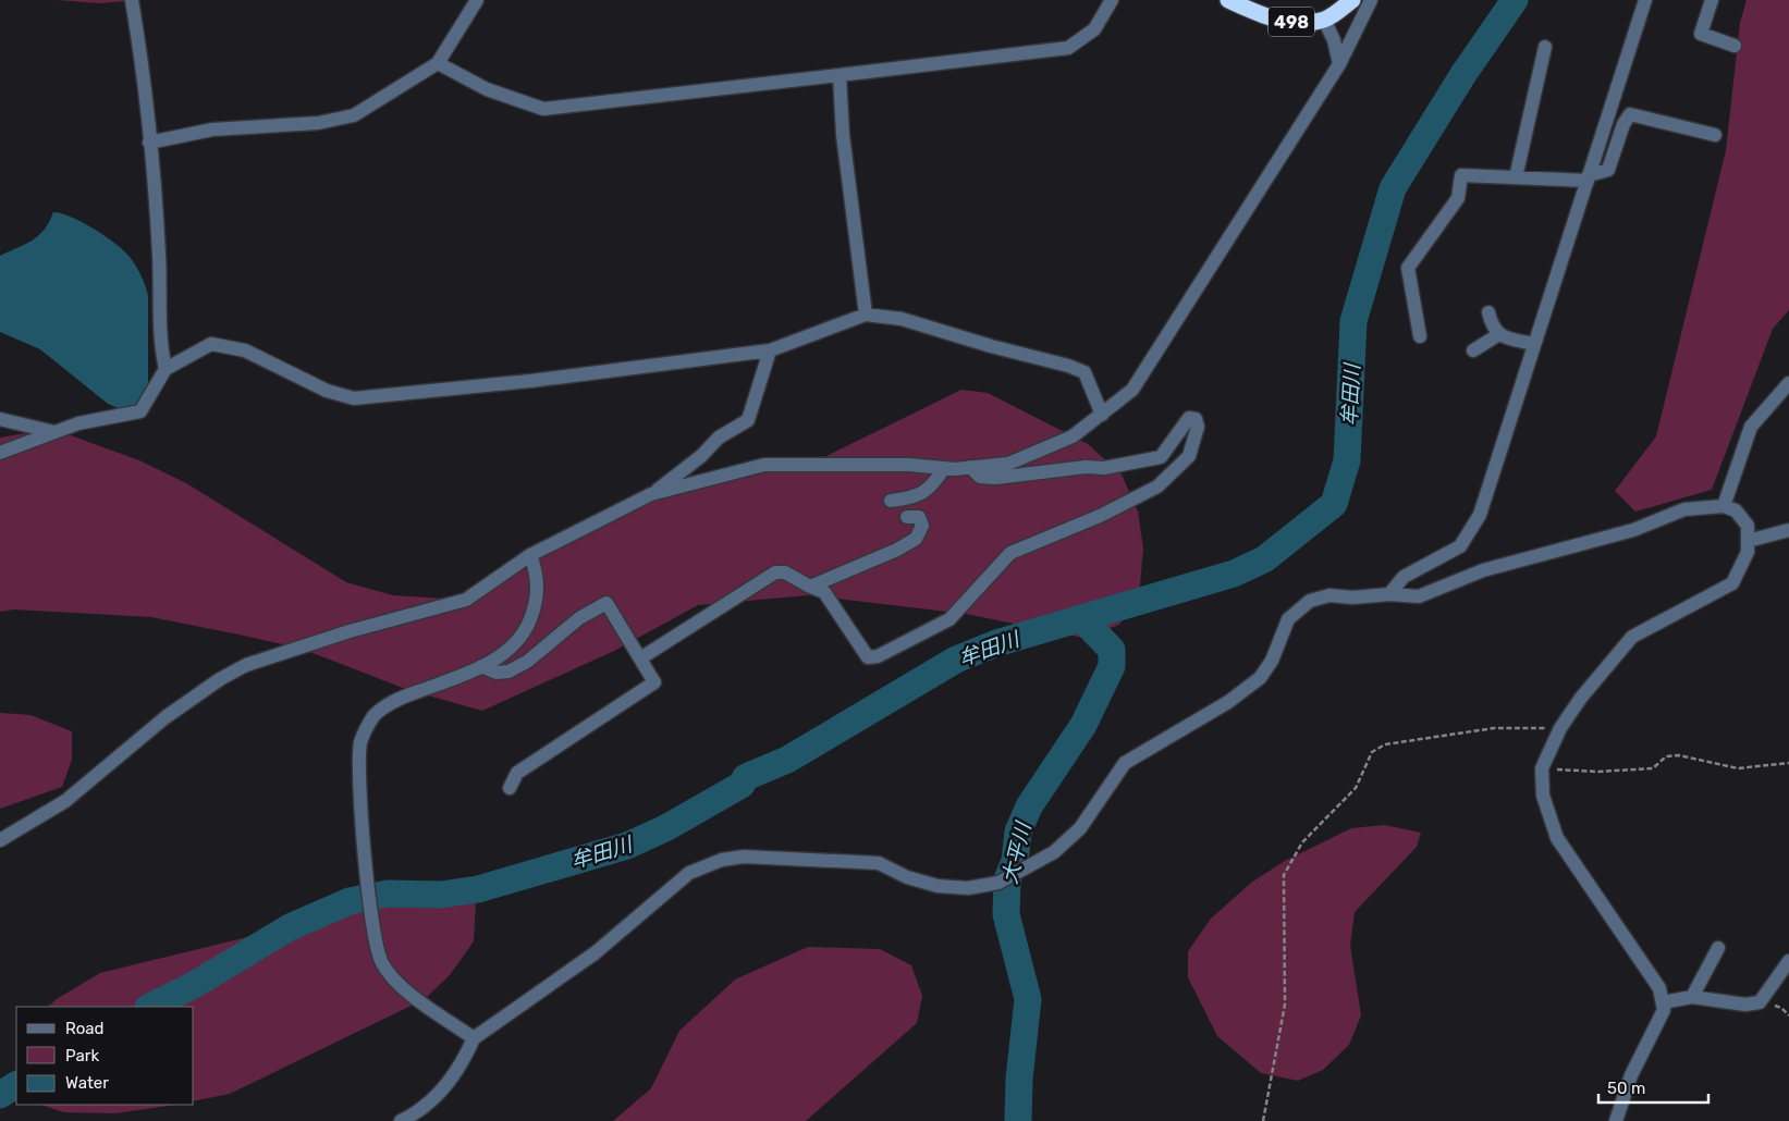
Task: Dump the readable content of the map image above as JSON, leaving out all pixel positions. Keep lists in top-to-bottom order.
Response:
{
  "streets": {
    "highway": ["498"]
  },
  "water": ["牟田川", "大平川"],
  "legend": ["Road", "Park", "Water"],
  "scale_bar": "50 m"
}
